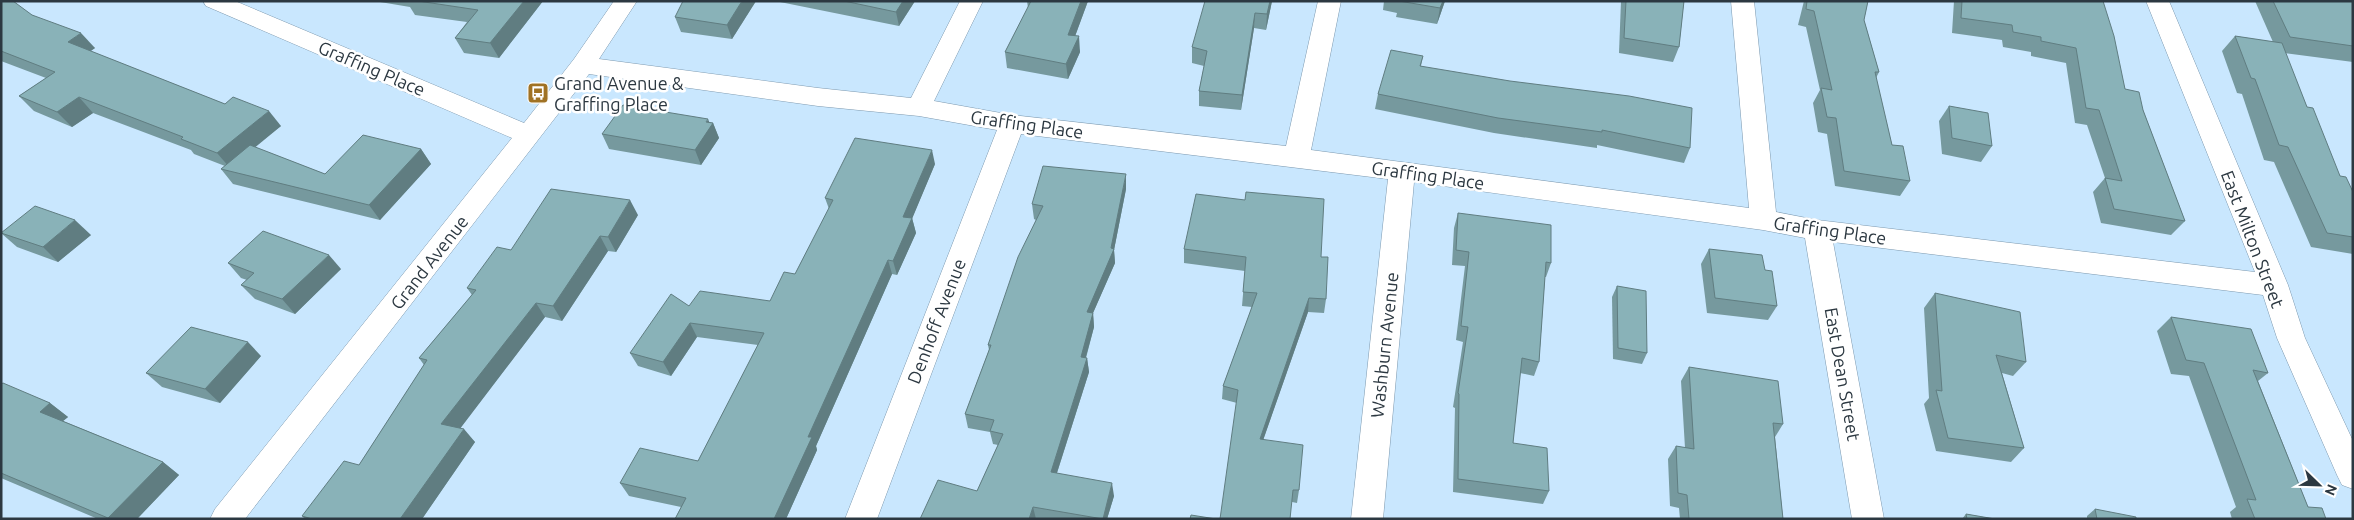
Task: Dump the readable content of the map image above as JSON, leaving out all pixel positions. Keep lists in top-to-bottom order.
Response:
{
  "streets": {
    "street": [
      "Graffing Place",
      "East Milton Street",
      "Grand Avenue",
      "Denhoff Avenue",
      "Washburn Avenue",
      "East Dean Street"
    ]
  },
  "crossings": [
    ["Graffing Place", "East Milton Street"],
    ["Graffing Place", "Grand Avenue"],
    ["Graffing Place", "Denhoff Avenue"],
    ["Graffing Place", "Washburn Avenue"],
    ["Graffing Place", "East Dean Street"]
  ],
  "places": {
    "bus stop": ["Grand Avenue & Graffing Place"]
  },
  "north": "bottom right"
}
